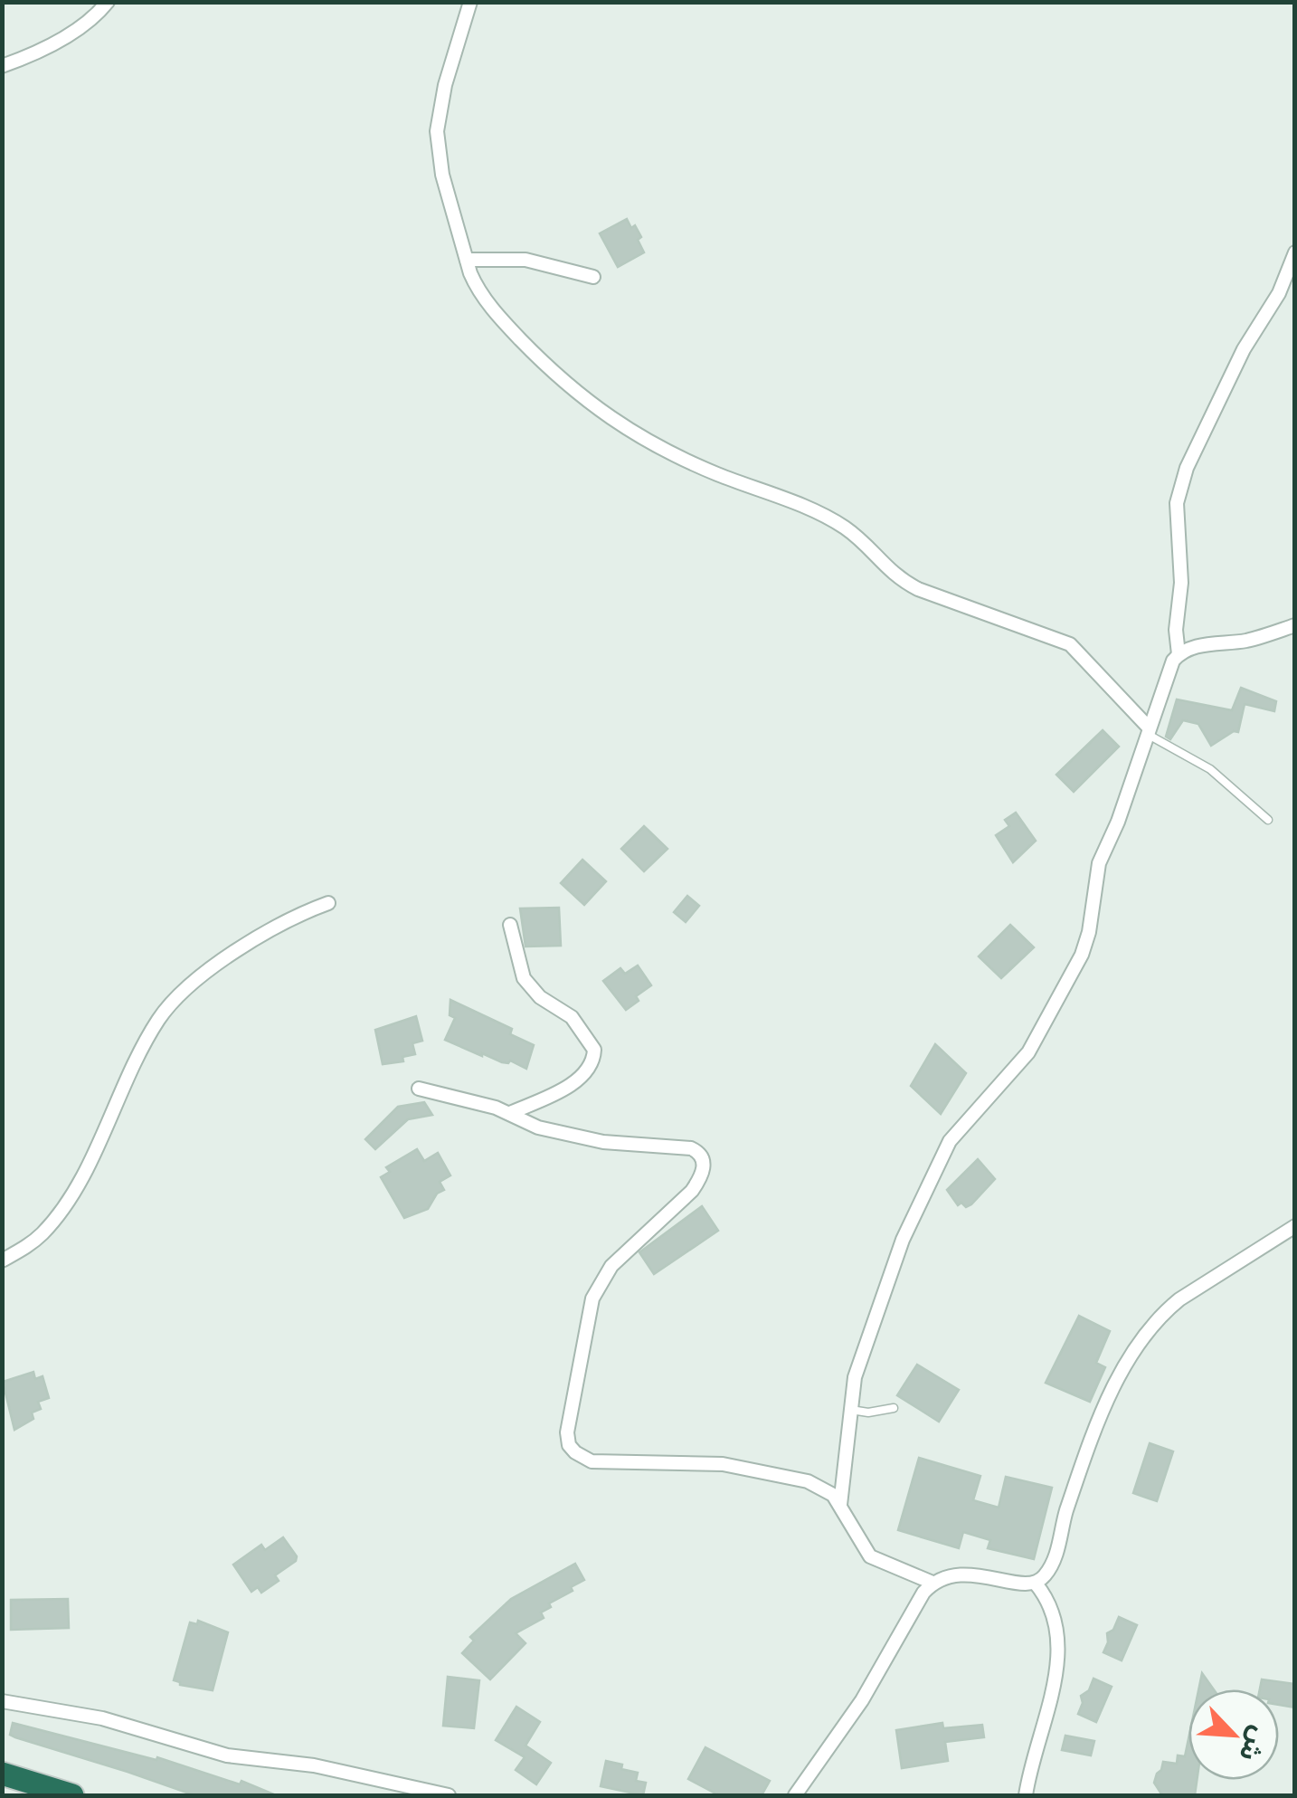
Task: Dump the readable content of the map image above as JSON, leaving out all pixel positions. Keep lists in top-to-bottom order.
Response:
{
  "north": "bottom right"
}
